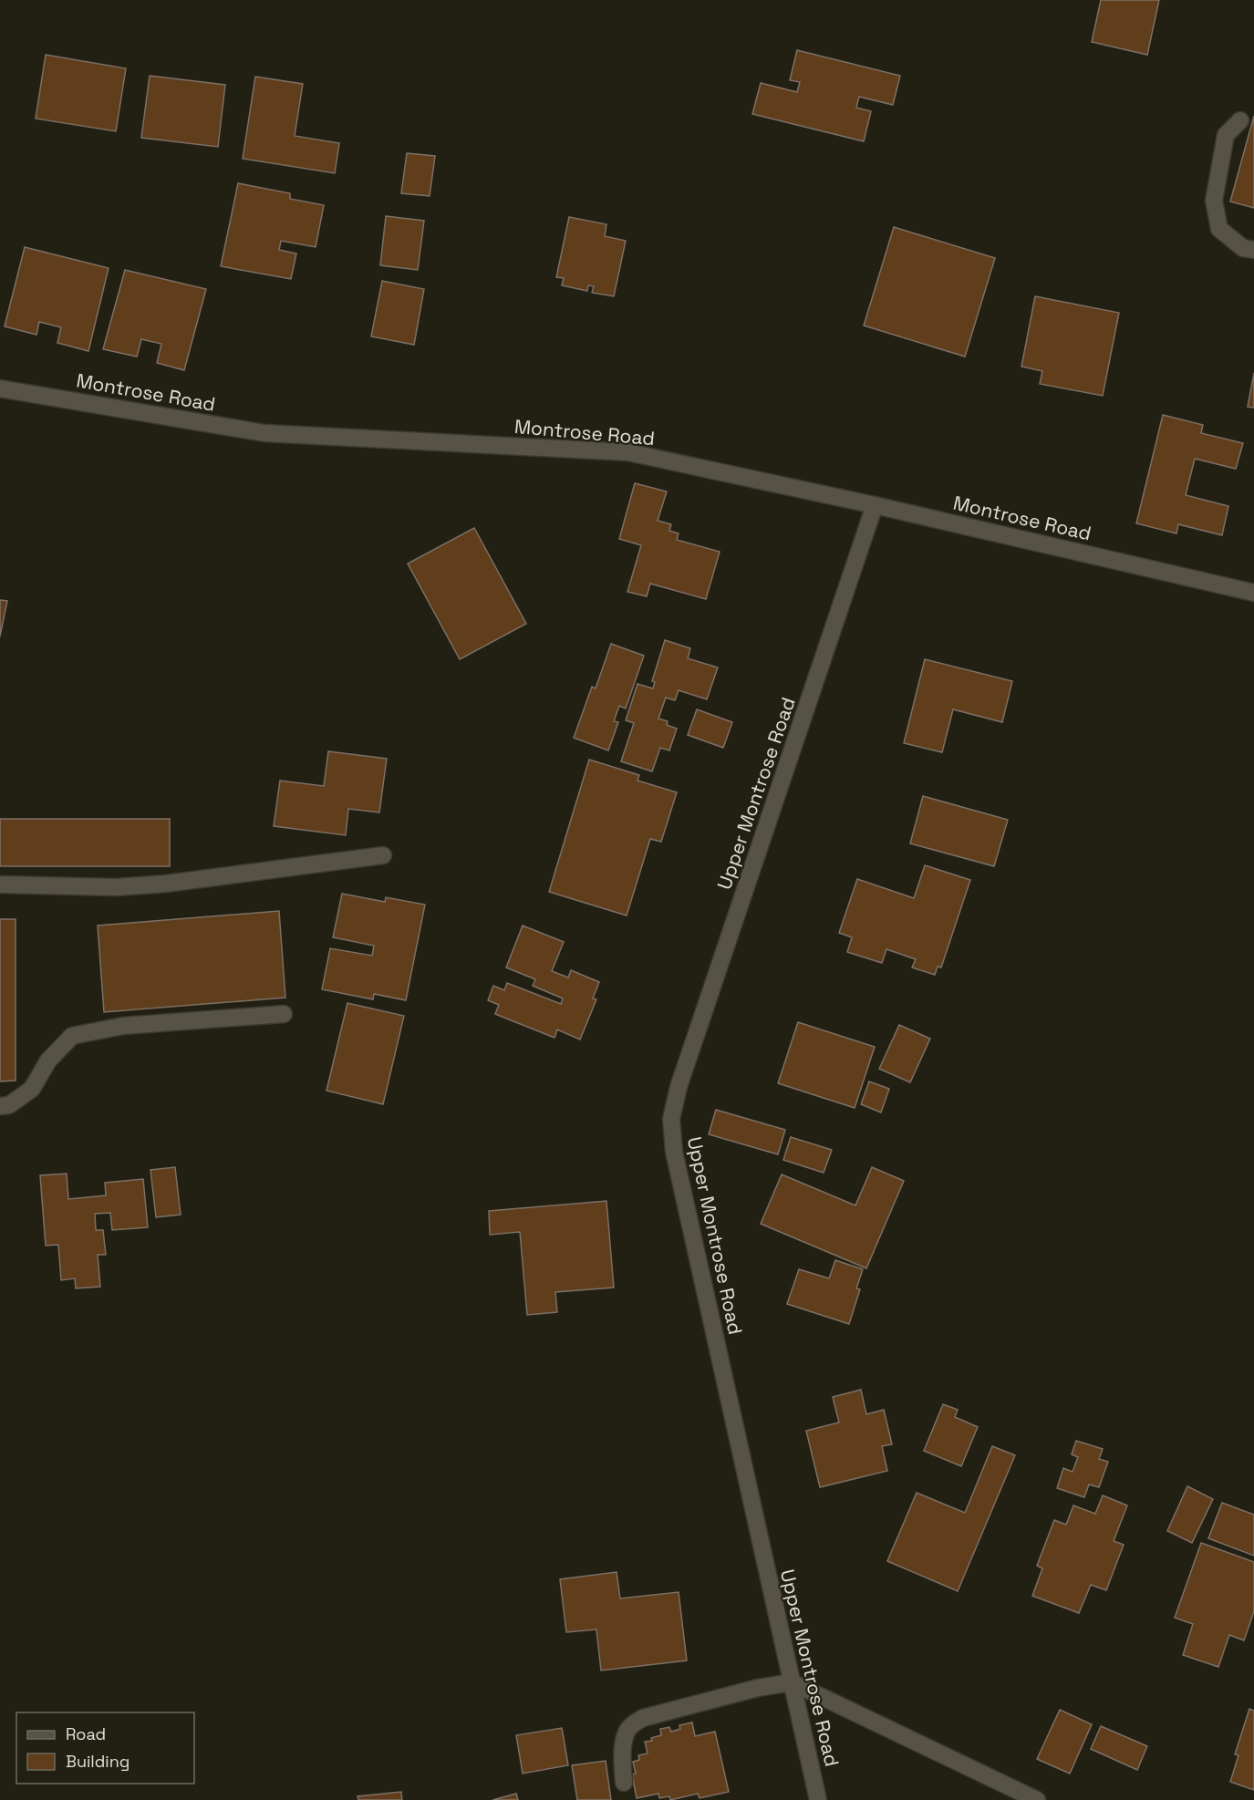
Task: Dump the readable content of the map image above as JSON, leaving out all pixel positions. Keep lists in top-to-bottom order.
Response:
{
  "streets": {
    "street": ["Montrose Road", "Upper Montrose Road"]
  },
  "crossings": [
    ["Montrose Road", "Upper Montrose Road"]
  ],
  "legend": ["Road", "Building"]
}
